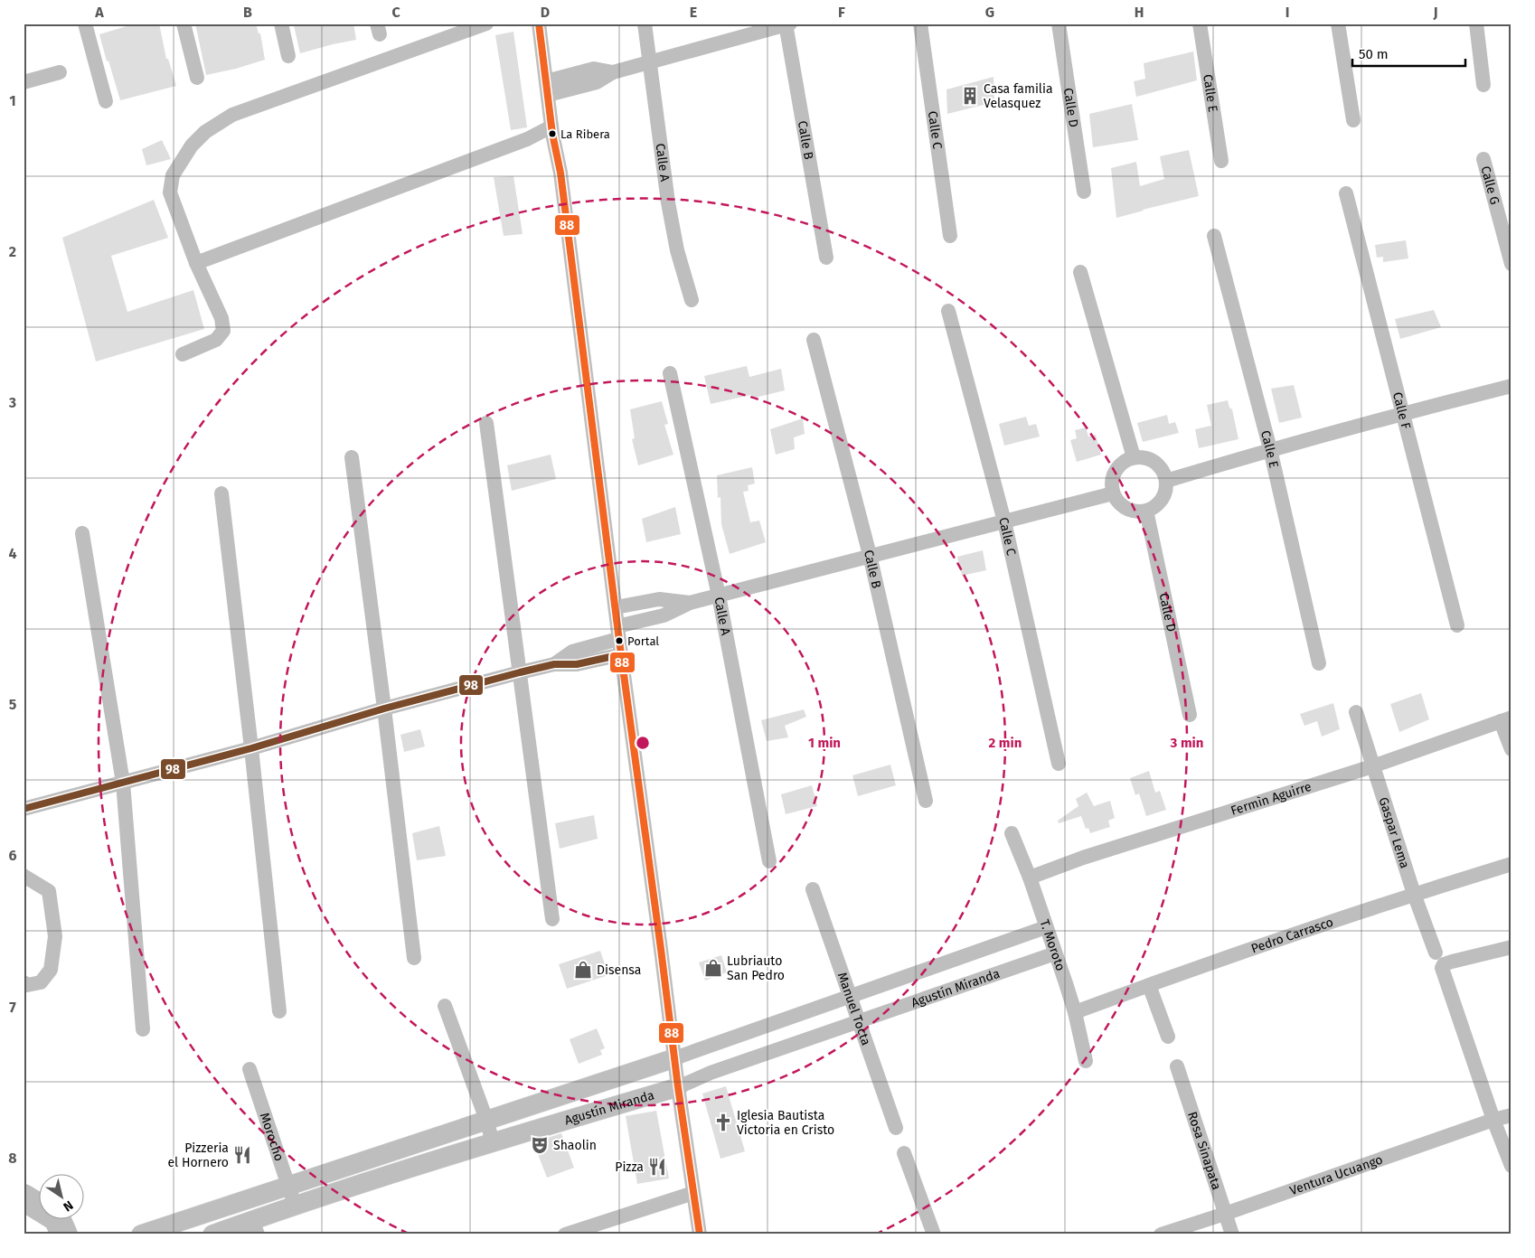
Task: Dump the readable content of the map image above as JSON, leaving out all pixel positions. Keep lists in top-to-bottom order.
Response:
{
  "streets": {
    "main road": ["Agustín Miranda"],
    "street": [
      "Calle E",
      "Calle D",
      "Calle C",
      "Calle B",
      "Calle A",
      "Calle G",
      "Calle F",
      "Fermìn Aguirre",
      "Gaspar Lema",
      "Pedro Carrasco",
      "T. Moroto",
      "Manuel Tocta",
      "Morocho",
      "Rosa Sinapata",
      "Ventura Ucuango"
    ]
  },
  "crossings": [
    ["Fermìn Aguirre", "Gaspar Lema"],
    ["Fermìn Aguirre", "T. Moroto"],
    ["Gaspar Lema", "Pedro Carrasco"],
    ["Pedro Carrasco", "T. Moroto"],
    ["T. Moroto", "Agustín Miranda"],
    ["Agustín Miranda", "Manuel Tocta"],
    ["Agustín Miranda", "Morocho"],
    ["Rosa Sinapata", "Ventura Ucuango"]
  ],
  "places": {
    "building": ["Casa familia Velasquez"],
    "other": ["La Ribera", "Portal"],
    "shop": ["Lubriauto San Pedro", "Disensa"],
    "church": ["Iglesia Bautista Victoria en Cristo"],
    "theatre": ["Shaolin"],
    "restaurant": ["Pizzeria el Hornero", "Pizza"]
  },
  "lines": ["transit line 88", "transit line 98"],
  "scale_bar": "50 m",
  "north": "bottom right",
  "grid": {
    "columns": [
      "A",
      "B",
      "C",
      "D",
      "E",
      "F",
      "G",
      "H",
      "I",
      "J"
    ],
    "rows": [
      "1",
      "2",
      "3",
      "4",
      "5",
      "6",
      "7",
      "8"
    ]
  },
  "rings": ["1 min", "2 min", "3 min"]
}
